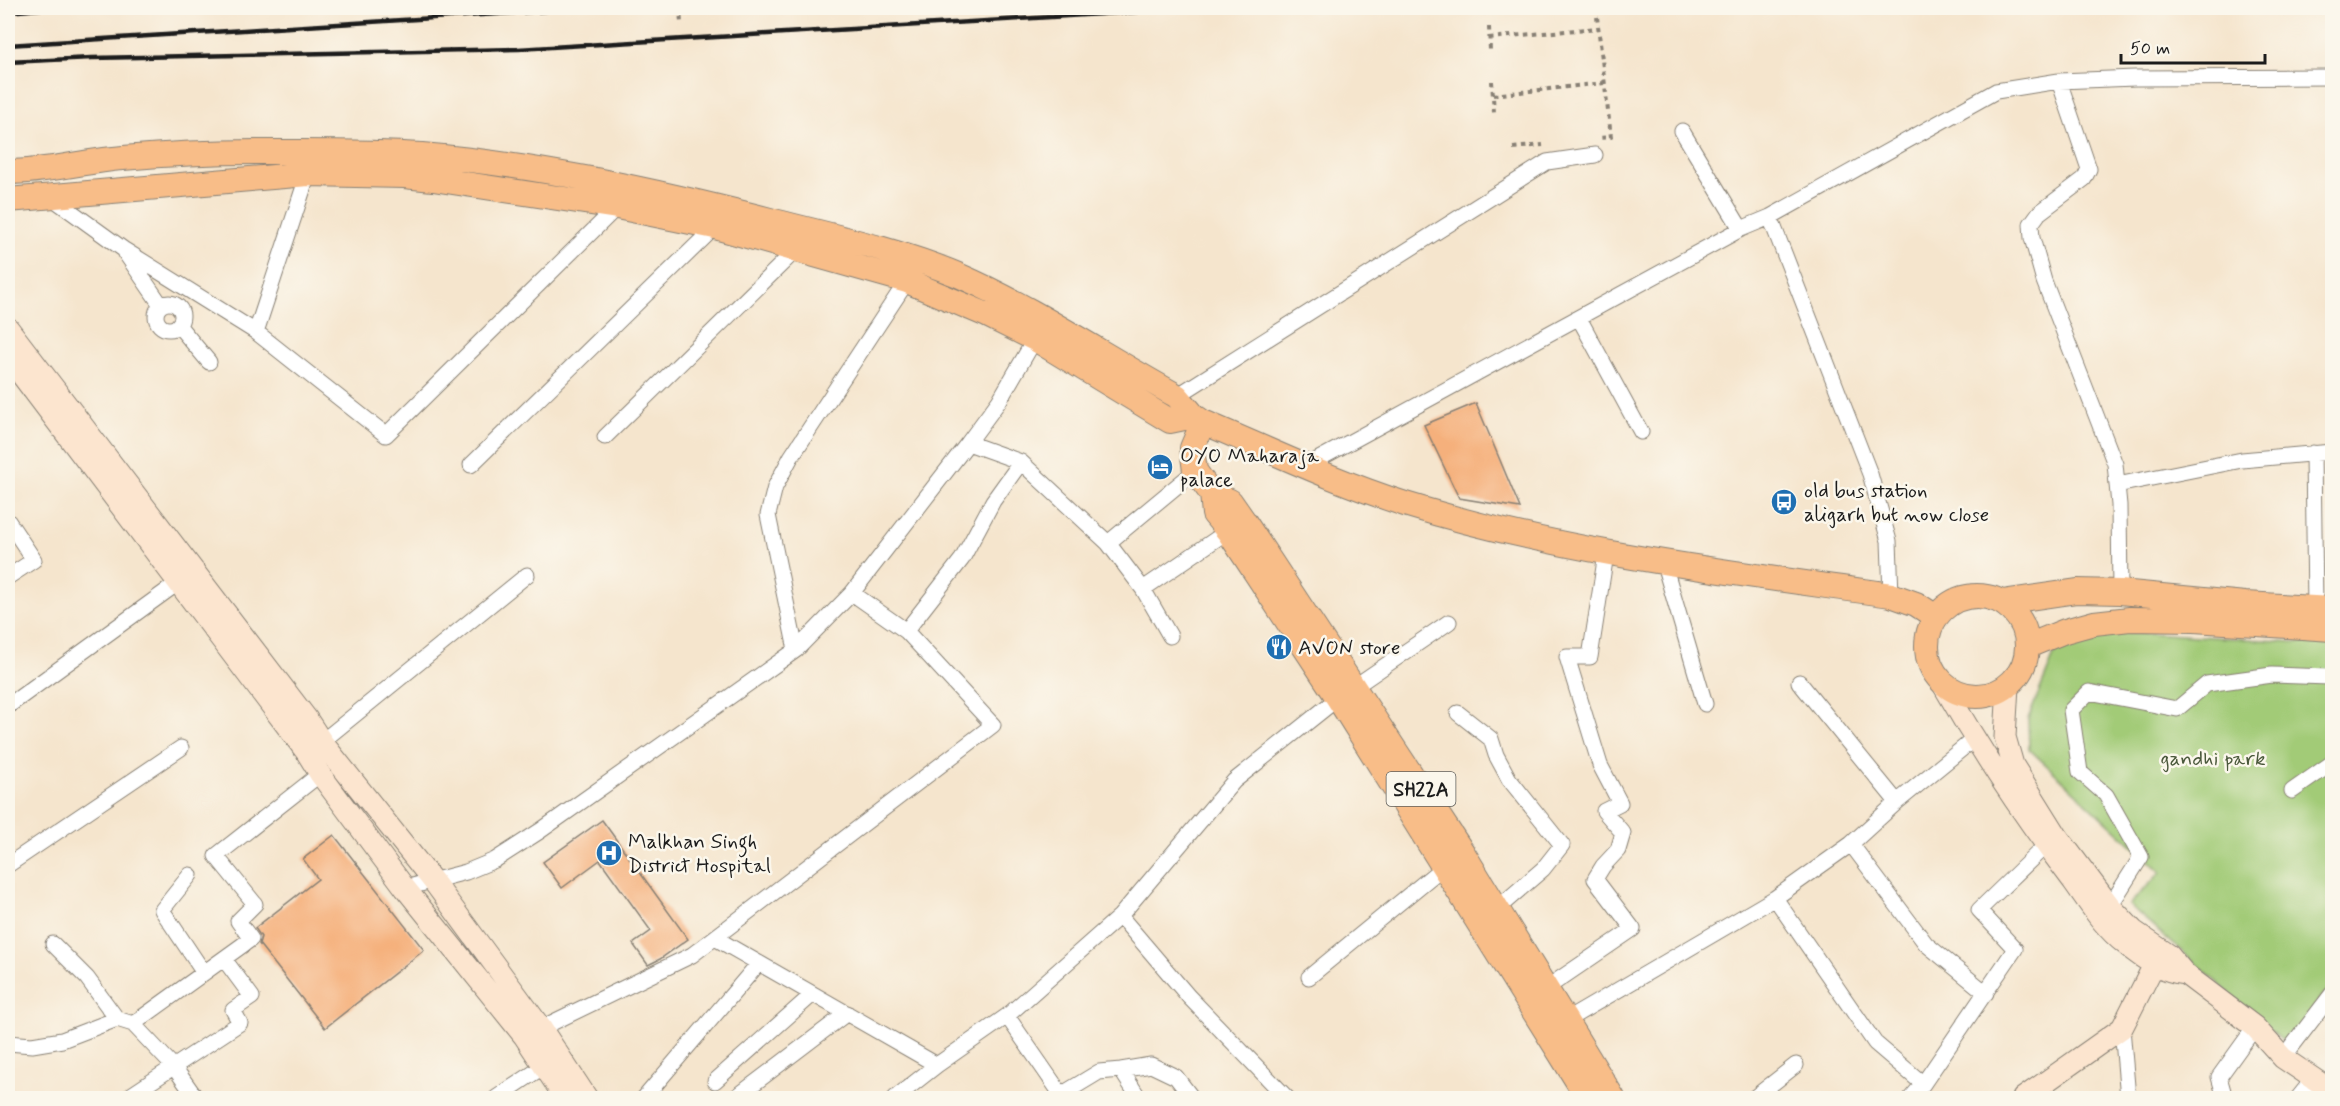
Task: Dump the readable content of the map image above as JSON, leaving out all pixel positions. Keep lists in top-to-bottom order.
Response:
{
  "streets": {
    "main road": ["SH22A"]
  },
  "parks": ["gandhi park"],
  "places": {
    "hotel": ["OYO Maharaja palace"],
    "bus stop": ["old bus station aligarh but now close"],
    "restaurant": ["AVON store"],
    "hospital": ["Malkhan Singh District Hospital"]
  },
  "scale_bar": "50 m"
}
